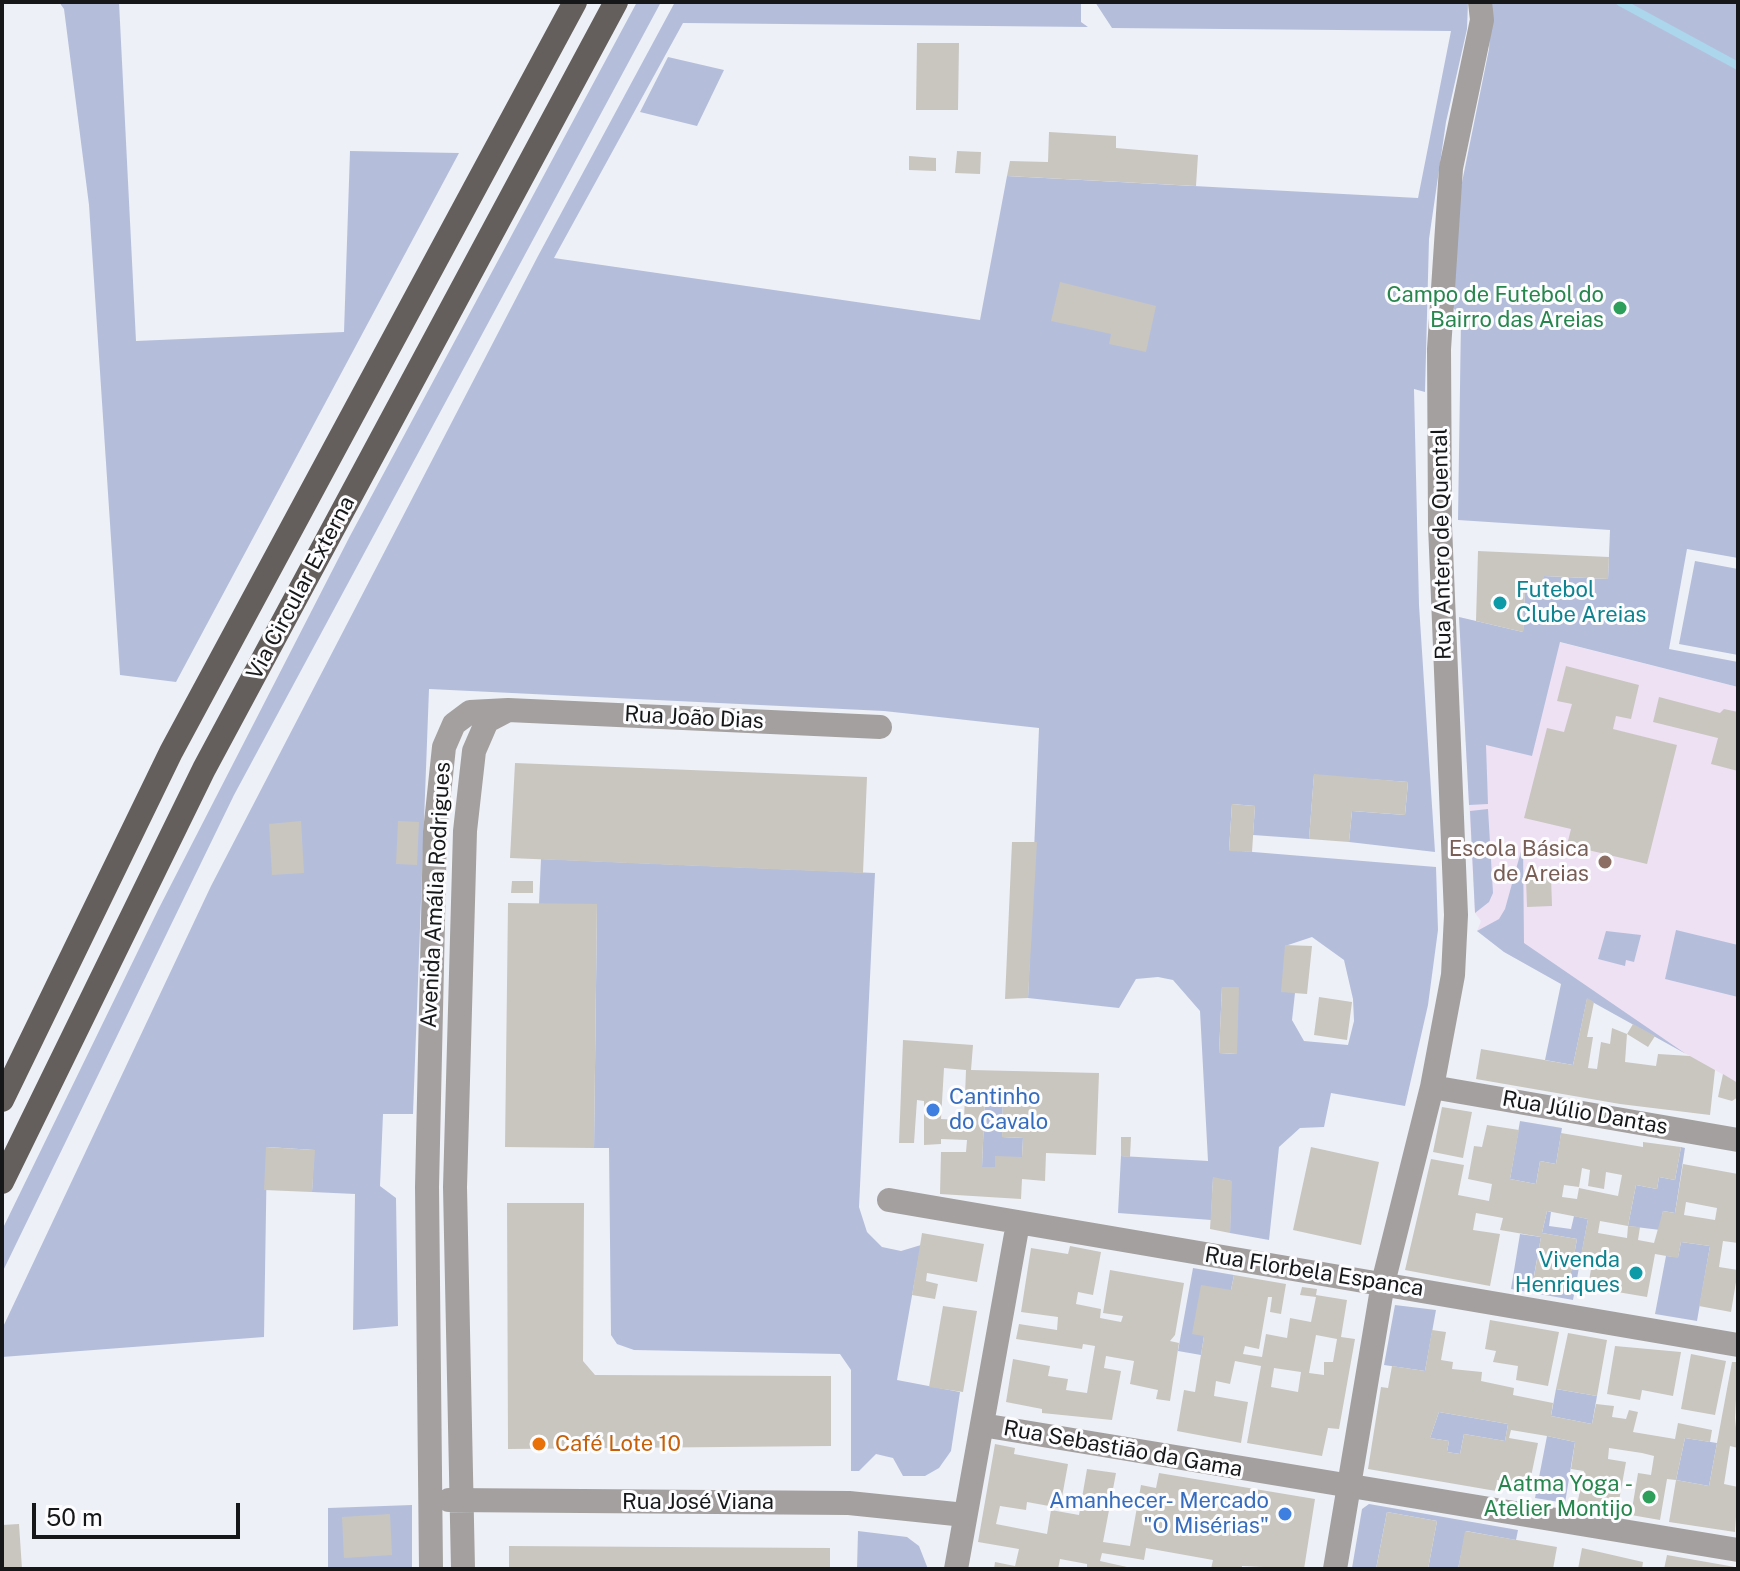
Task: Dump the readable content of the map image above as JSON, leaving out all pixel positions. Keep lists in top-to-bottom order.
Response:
{
  "streets": {
    "main road": ["Via Circular Externa"],
    "street": [
      "Rua Antero de Quental",
      "Rua João Dias",
      "Avenida Amália Rodrigues",
      "Rua Júlio Dantas",
      "Rua Florbela Espanca",
      "Rua Sebastião da Gama",
      "Rua José Viana"
    ]
  },
  "crossings": [
    ["Rua Antero de Quental", "Rua Júlio Dantas"],
    ["Rua Antero de Quental", "Rua Florbela Espanca"],
    ["Rua Antero de Quental", "Rua Sebastião da Gama"],
    ["Rua João Dias", "Avenida Amália Rodrigues"],
    ["Avenida Amália Rodrigues", "Rua José Viana"]
  ],
  "places": [
    "Campo de Futebol do Bairro das Areias",
    "Futebol Clube Areias",
    "Escola Básica de Areias",
    "Cantinho do Cavalo",
    "Vivenda Henriques",
    "Café Lote 10",
    "Aatma Yoga - Atelier Montijo",
    "Amanhecer- Mercado \"O Misérias\""
  ],
  "scale_bar": "50 m"
}
